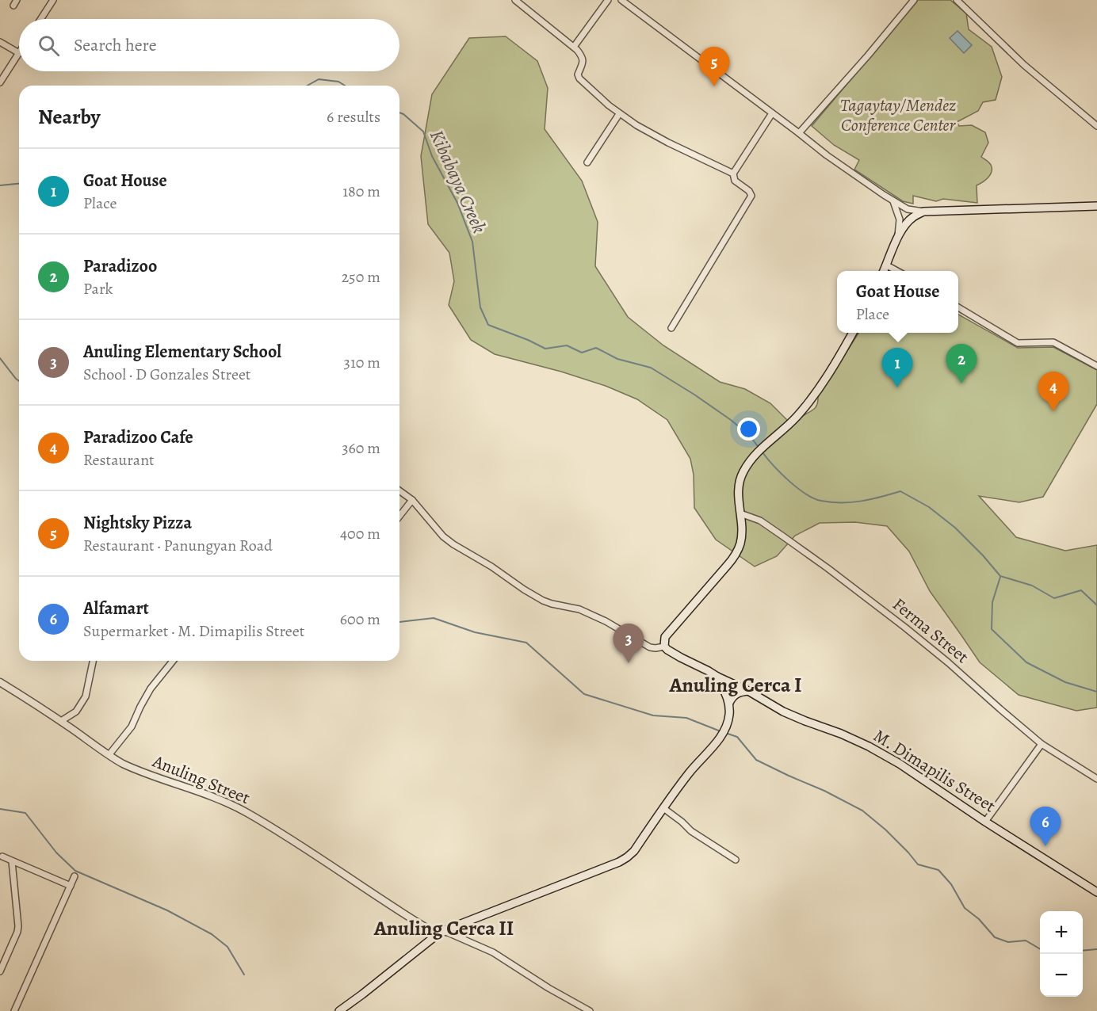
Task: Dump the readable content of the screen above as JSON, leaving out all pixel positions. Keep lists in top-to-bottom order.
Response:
{
  "streets": {
    "main road": ["M. Dimapilis Street"],
    "street": ["Ferma Street", "Anuling Street"]
  },
  "districts": ["Anuling Cerca I", "Anuling Cerca II"],
  "water": ["Kibabaya Creek"],
  "parks": ["Tagaytay/Mendez Conference Center"],
  "page": {
    "search": "Search here",
    "pins": [
      "5",
      "2",
      "1",
      "4",
      "3",
      "6"
    ],
    "heading": ["Nearby", "6 results"],
    "list": [
      {
        "mark": "1",
        "name": "Goat House",
        "note": "Place",
        "value": "180 m"
      },
      {
        "mark": "2",
        "name": "Paradizoo",
        "note": "Park",
        "value": "250 m"
      },
      {
        "mark": "3",
        "name": "Anuling Elementary School",
        "note": "School · D Gonzales Street",
        "value": "310 m"
      },
      {
        "mark": "4",
        "name": "Paradizoo Cafe",
        "note": "Restaurant",
        "value": "360 m"
      },
      {
        "mark": "5",
        "name": "Nightsky Pizza",
        "note": "Restaurant · Panungyan Road",
        "value": "400 m"
      },
      {
        "mark": "6",
        "name": "Alfamart",
        "note": "Supermarket · M. Dimapilis Street",
        "value": "600 m"
      }
    ],
    "popup": ["Goat House", "Place"],
    "map_buttons": ["+", "−"]
  }
}
